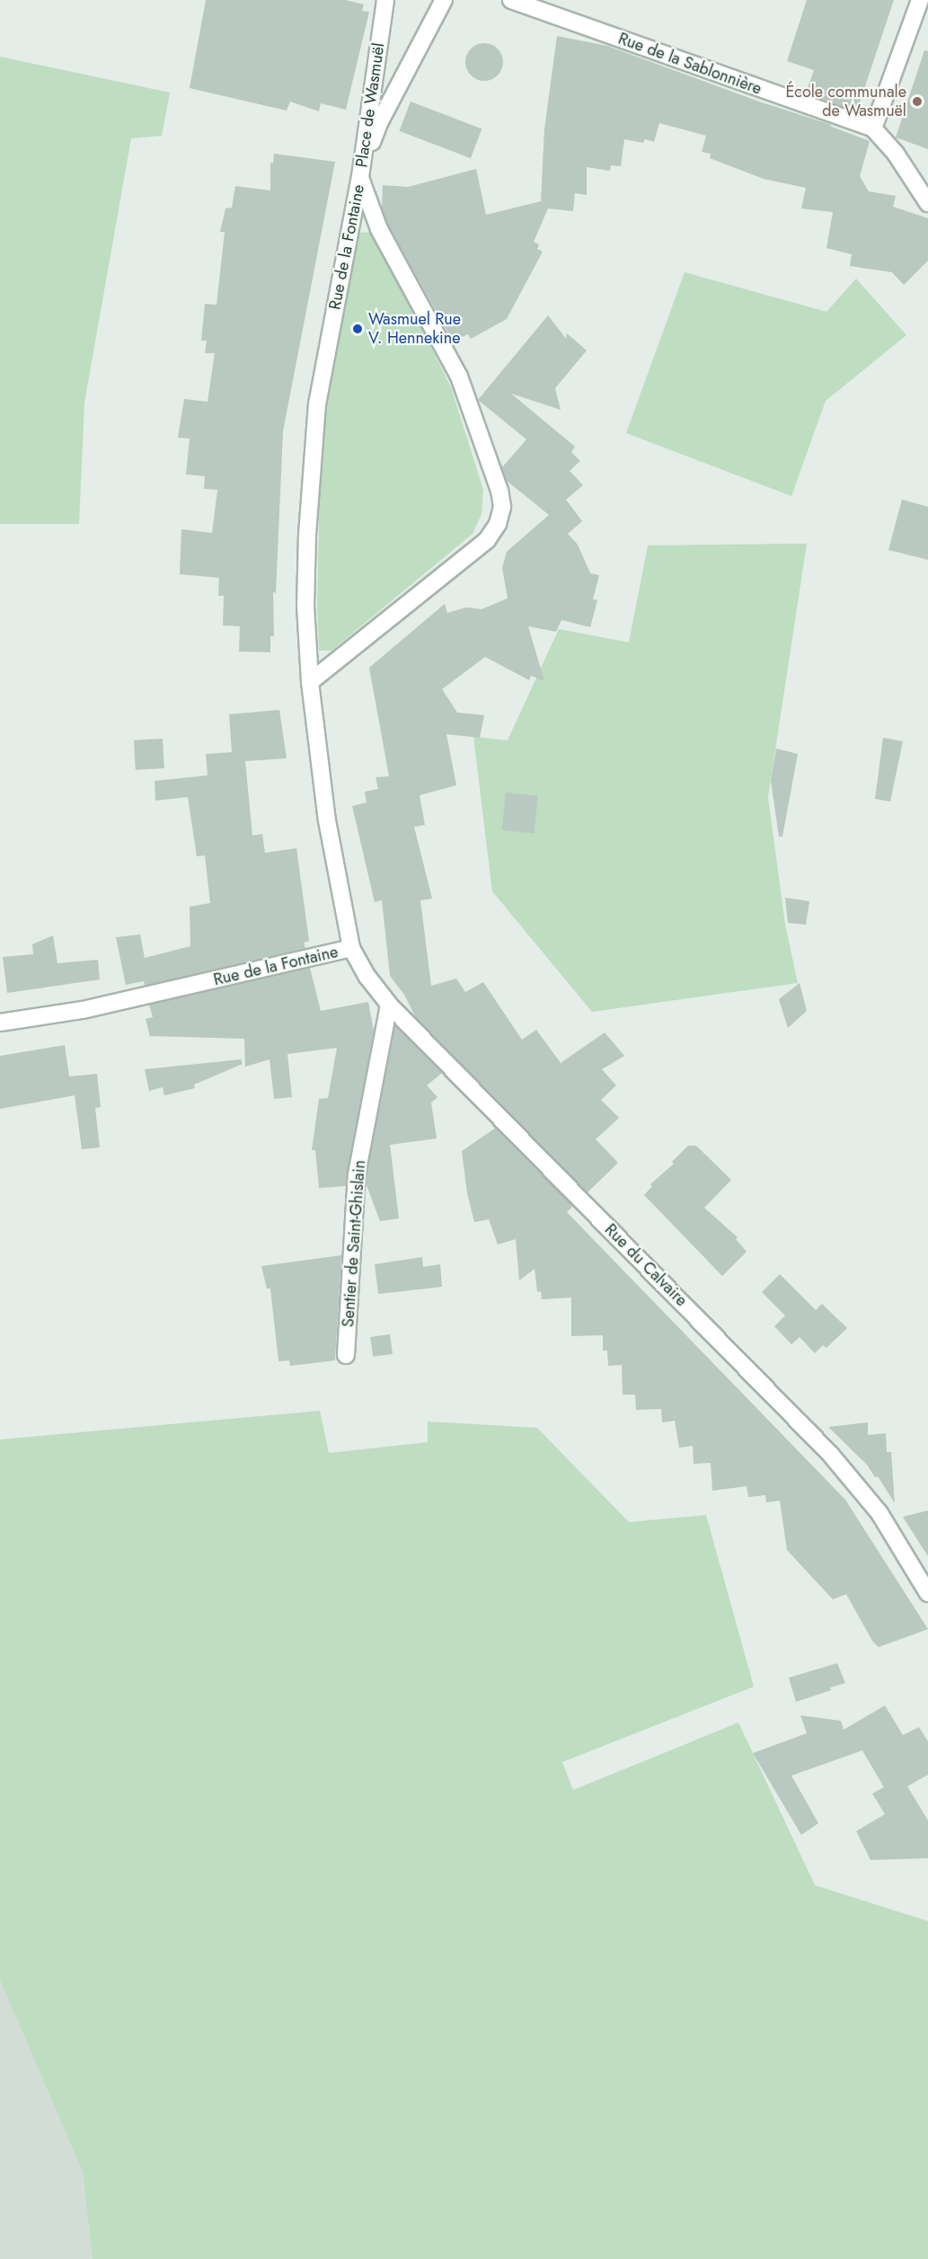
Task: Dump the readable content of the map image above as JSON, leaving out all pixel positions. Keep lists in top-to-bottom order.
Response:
{
  "streets": {
    "street": [
      "Rue de la Sablonnière",
      "Place de Wasmuël",
      "Rue de la Fontaine",
      "Sentier de Saint-Ghislain",
      "Rue du Calvaire"
    ]
  },
  "crossings": [
    ["Place de Wasmuël", "Rue de la Fontaine"],
    ["Rue de la Fontaine", "Rue du Calvaire"],
    ["Sentier de Saint-Ghislain", "Rue du Calvaire"]
  ],
  "places": ["École communale de Wasmuël", "Wasmuel Rue V. Hennekine"]
}
